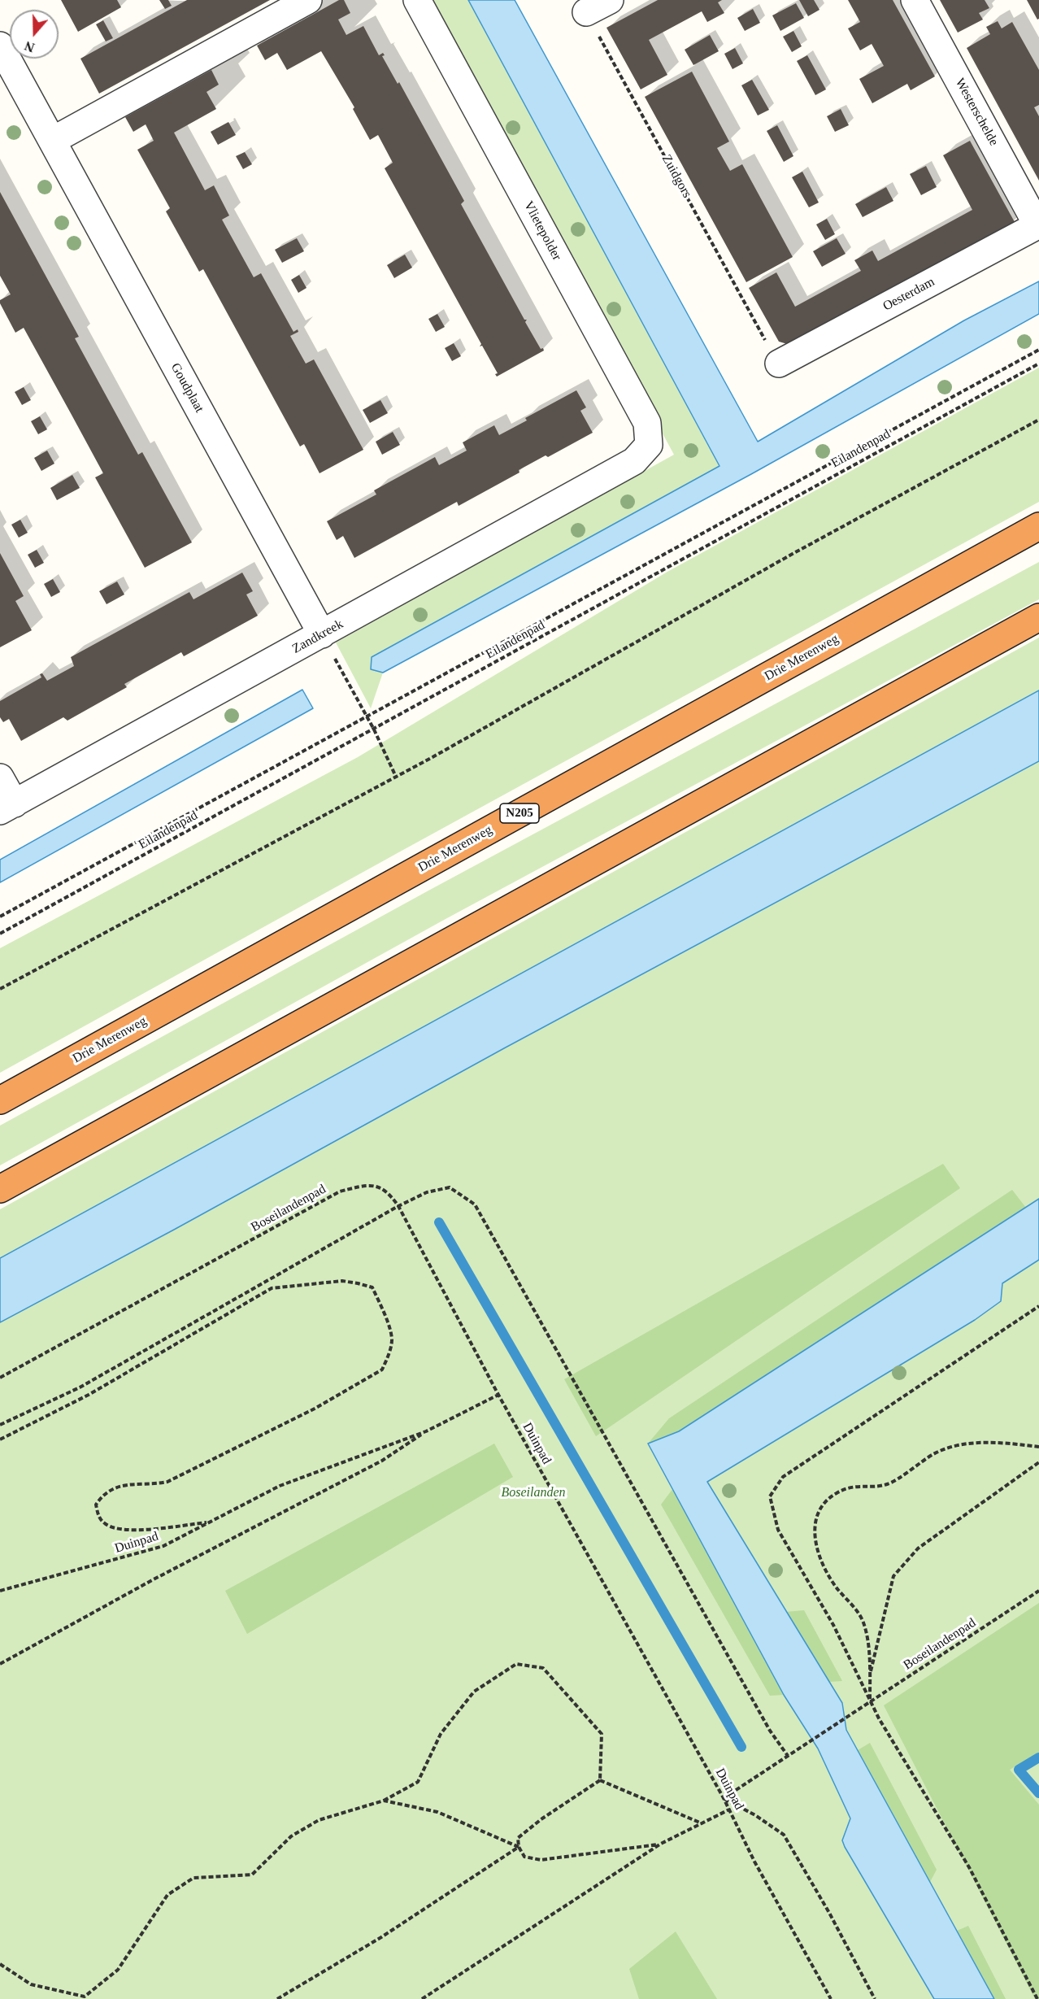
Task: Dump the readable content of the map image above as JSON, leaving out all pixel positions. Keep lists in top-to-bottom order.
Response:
{
  "streets": {
    "highway": ["Drie Merenweg", "N205"],
    "street": [
      "Westerschelde",
      "Vlietepolder",
      "Oesterdam",
      "Goudplaat",
      "Zandkreek"
    ],
    "path": [
      "Zuidgors",
      "Eilandenpad",
      "Boseilandenpad",
      "Duinpad"
    ]
  },
  "crossings": [
    ["Westerschelde", "Oesterdam"],
    ["Zuidgors", "Oesterdam"],
    ["Vlietepolder", "Zandkreek"],
    ["Goudplaat", "Zandkreek"],
    ["Boseilandenpad", "Duinpad"]
  ],
  "parks": ["Boseilanden"],
  "north": "bottom"
}
